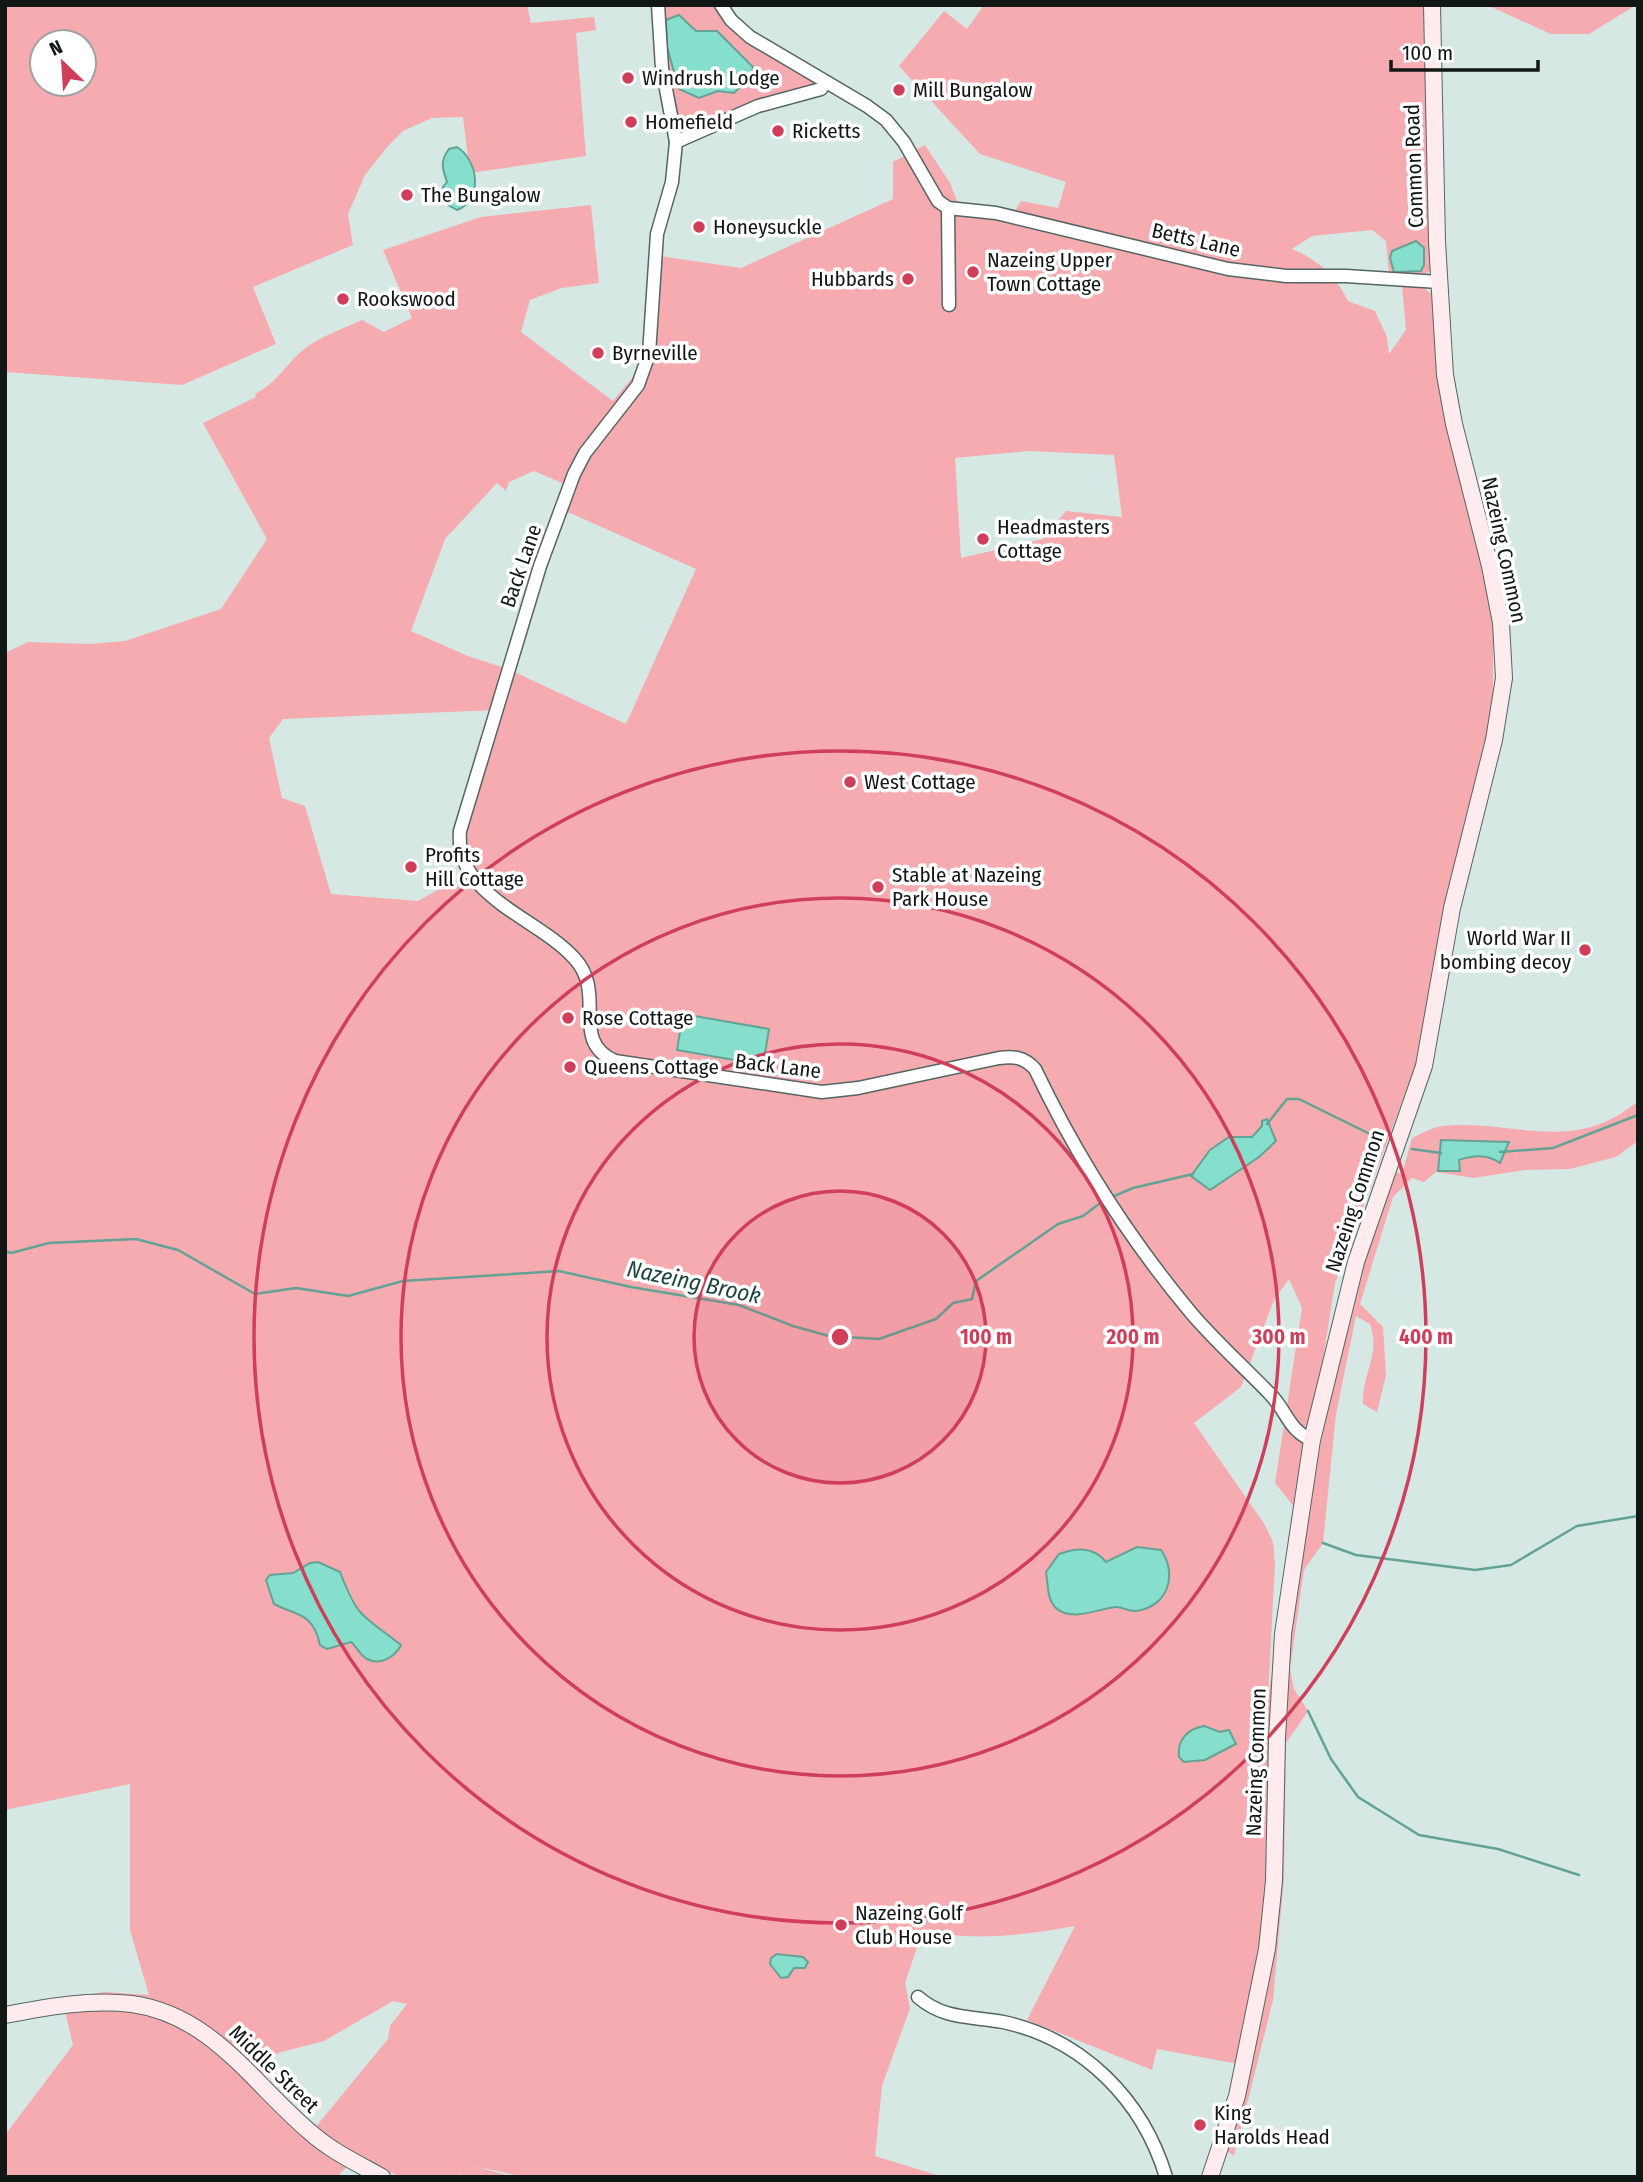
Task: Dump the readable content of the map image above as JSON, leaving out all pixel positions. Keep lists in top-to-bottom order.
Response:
{
  "streets": {
    "street": [
      "Common Road",
      "Betts Lane",
      "Nazeing Common",
      "Back Lane",
      "Middle Street"
    ]
  },
  "crossings": [
    ["Common Road", "Nazeing Common"],
    ["Betts Lane", "Nazeing Common"],
    ["Nazeing Common", "Back Lane"]
  ],
  "water": ["Nazeing Brook"],
  "places": [
    "Windrush Lodge",
    "Mill Bungalow",
    "Homefield",
    "Ricketts",
    "The Bungalow",
    "Honeysuckle",
    "Nazeing Upper Town Cottage",
    "Hubbards",
    "Rookswood",
    "Byrneville",
    "Headmasters Cottage",
    "West Cottage",
    "Profits Hill Cottage",
    "Stable at Nazeing Park House",
    "World War II bombing decoy",
    "Rose Cottage",
    "Queens Cottage",
    "Nazeing Golf Club House",
    "King Harolds Head"
  ],
  "scale_bar": "100 m",
  "north": "top left",
  "rings": [
    "100 m",
    "200 m",
    "300 m",
    "400 m"
  ]
}
